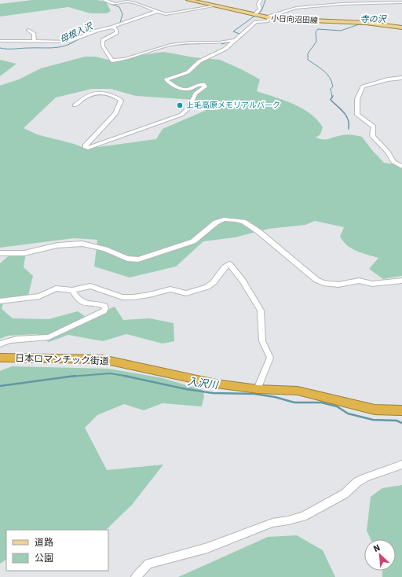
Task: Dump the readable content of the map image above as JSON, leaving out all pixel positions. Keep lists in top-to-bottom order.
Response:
{
  "streets": {
    "highway": ["日本ロマンチック街道"],
    "main road": ["小日向沼田線"]
  },
  "water": ["寺の沢", "母根入沢", "入沢川"],
  "places": ["上毛高原メモリアルパーク"],
  "legend": ["道路", "公園"],
  "north": "top left"
}
